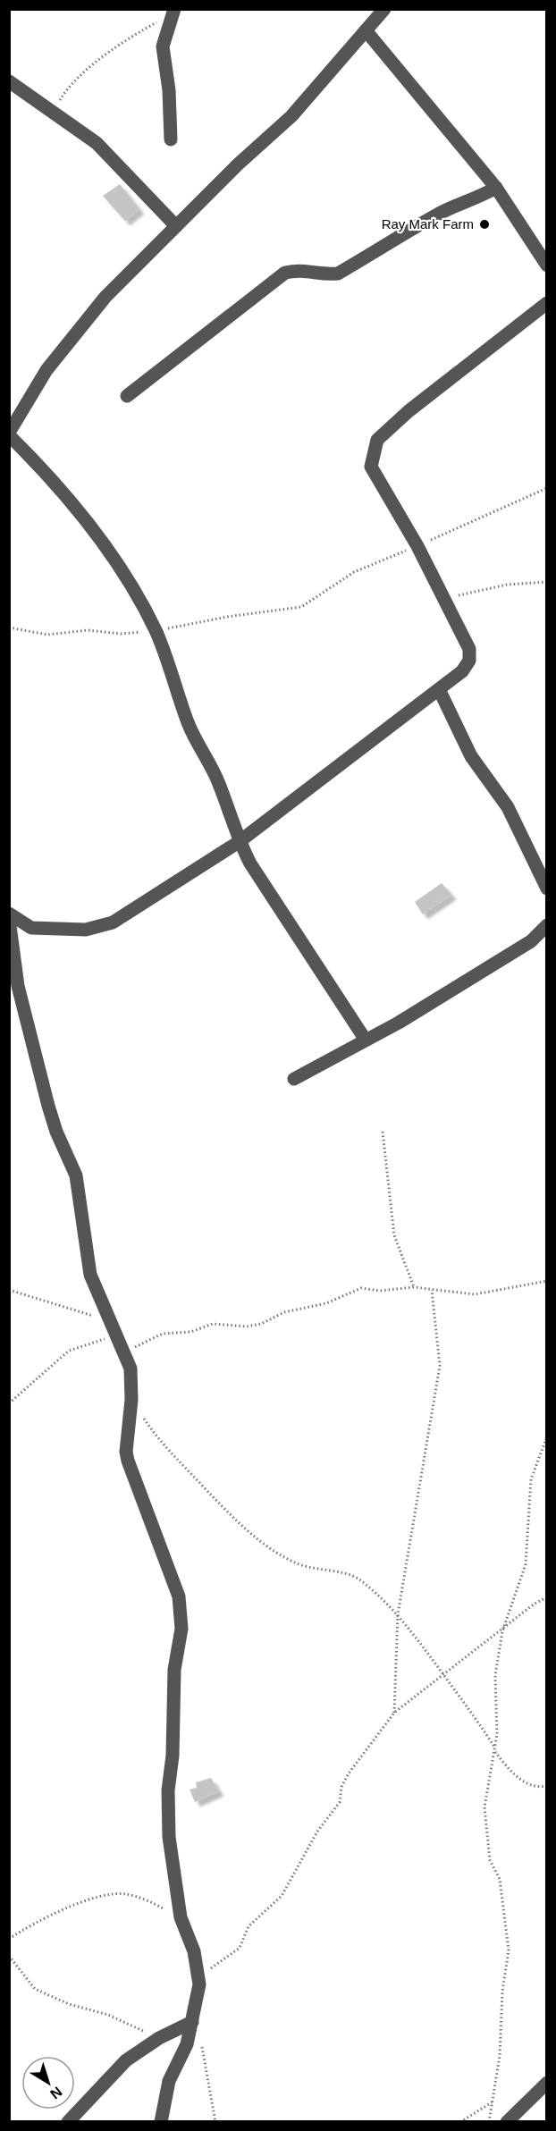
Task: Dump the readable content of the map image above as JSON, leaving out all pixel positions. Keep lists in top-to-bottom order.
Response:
{
  "places": ["Ray Mark Farm"],
  "north": "bottom right"
}
